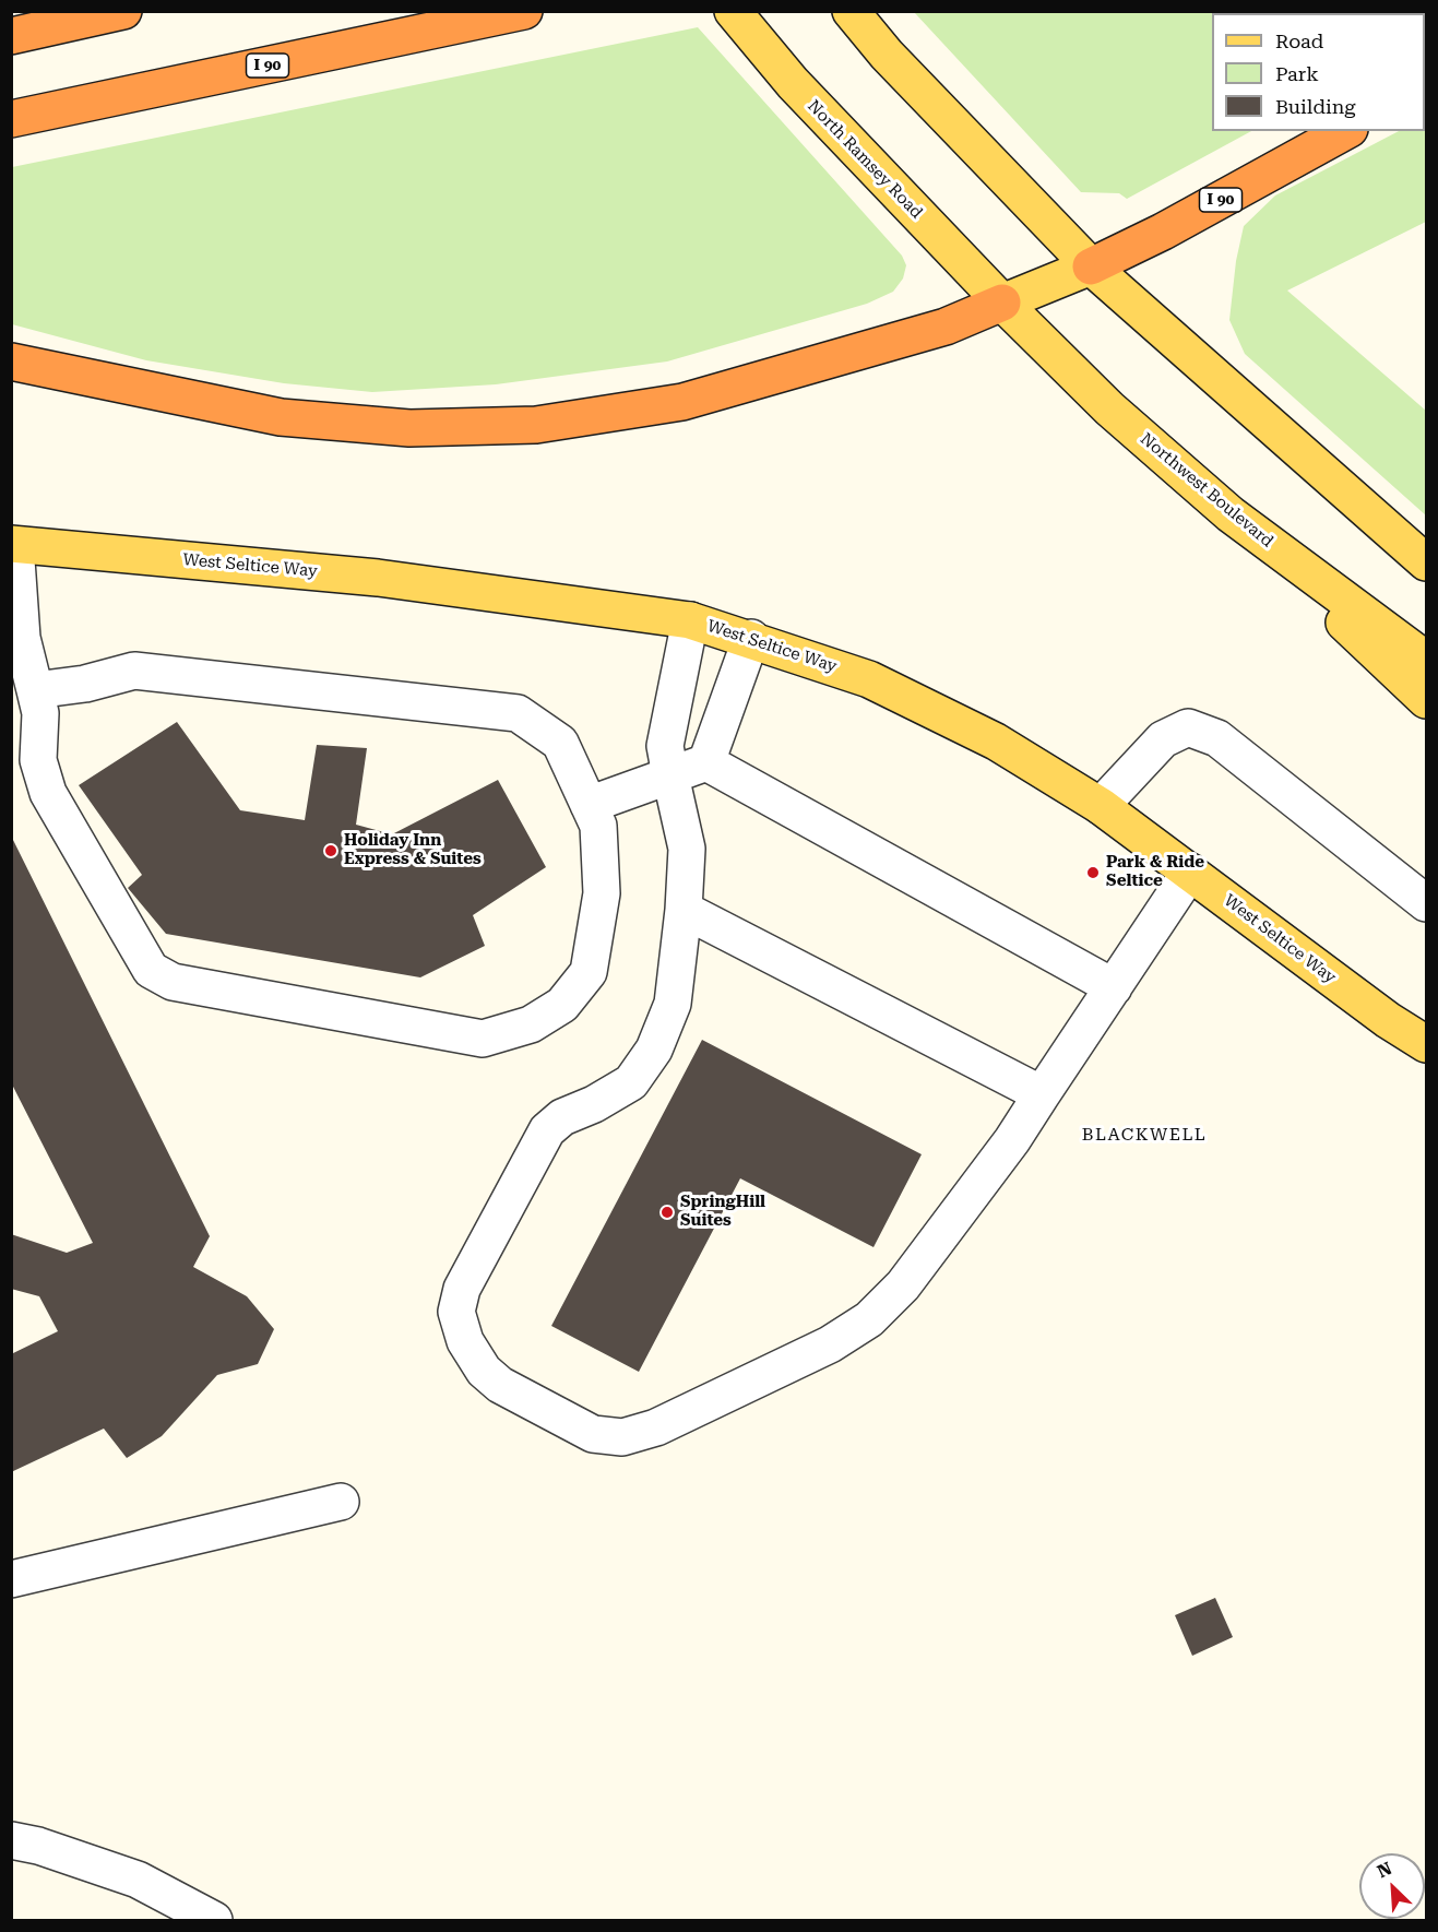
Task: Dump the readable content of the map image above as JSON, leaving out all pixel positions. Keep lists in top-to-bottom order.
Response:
{
  "streets": {
    "highway": ["I 90"],
    "main road": ["North Ramsey Road", "Northwest Boulevard", "West Seltice Way"]
  },
  "crossings": [
    ["North Ramsey Road", "Northwest Boulevard"]
  ],
  "districts": ["BLACKWELL"],
  "places": ["Holiday Inn Express & Suites", "Park & Ride Seltice", "SpringHill Suites"],
  "legend": ["Road", "Park", "Building"],
  "north": "top left"
}
